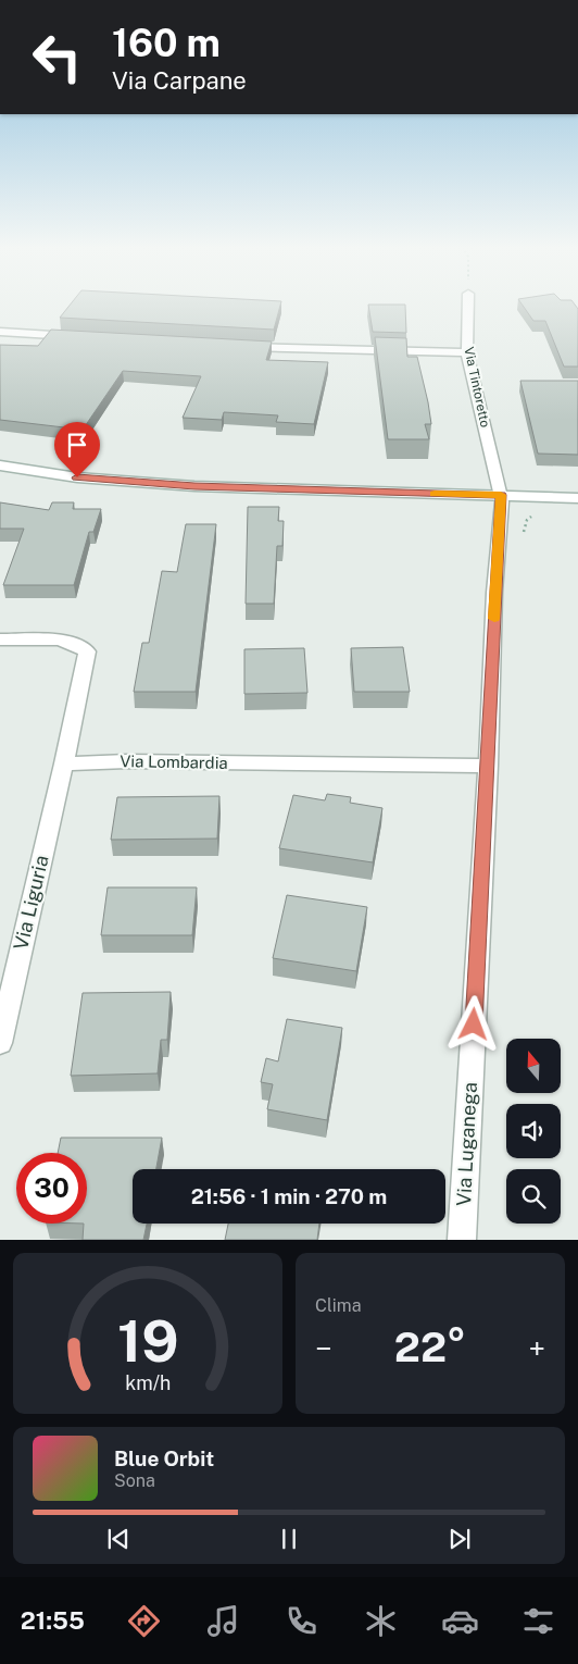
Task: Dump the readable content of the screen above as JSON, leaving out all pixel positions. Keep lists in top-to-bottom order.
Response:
{
  "streets": {
    "street": [
      "Via Tintoretto",
      "Via Lombardia",
      "Via Liguria",
      "Via Luganega"
    ]
  },
  "crossings": [
    ["Via Tintoretto", "Via Luganega"],
    ["Via Lombardia", "Via Liguria"],
    ["Via Lombardia", "Via Luganega"]
  ],
  "north": "top",
  "page": {
    "turn": ["160 m", "Via Carpane"],
    "limit": "30",
    "trip": "21:56 · 1 min · 270 m",
    "tile": "Clima",
    "heat": ["−", "22°", "+"],
    "song": ["Blue Orbit", "Sona"],
    "tabs": "21:55",
    "gauge": ["19", "km/h"]
  }
}
